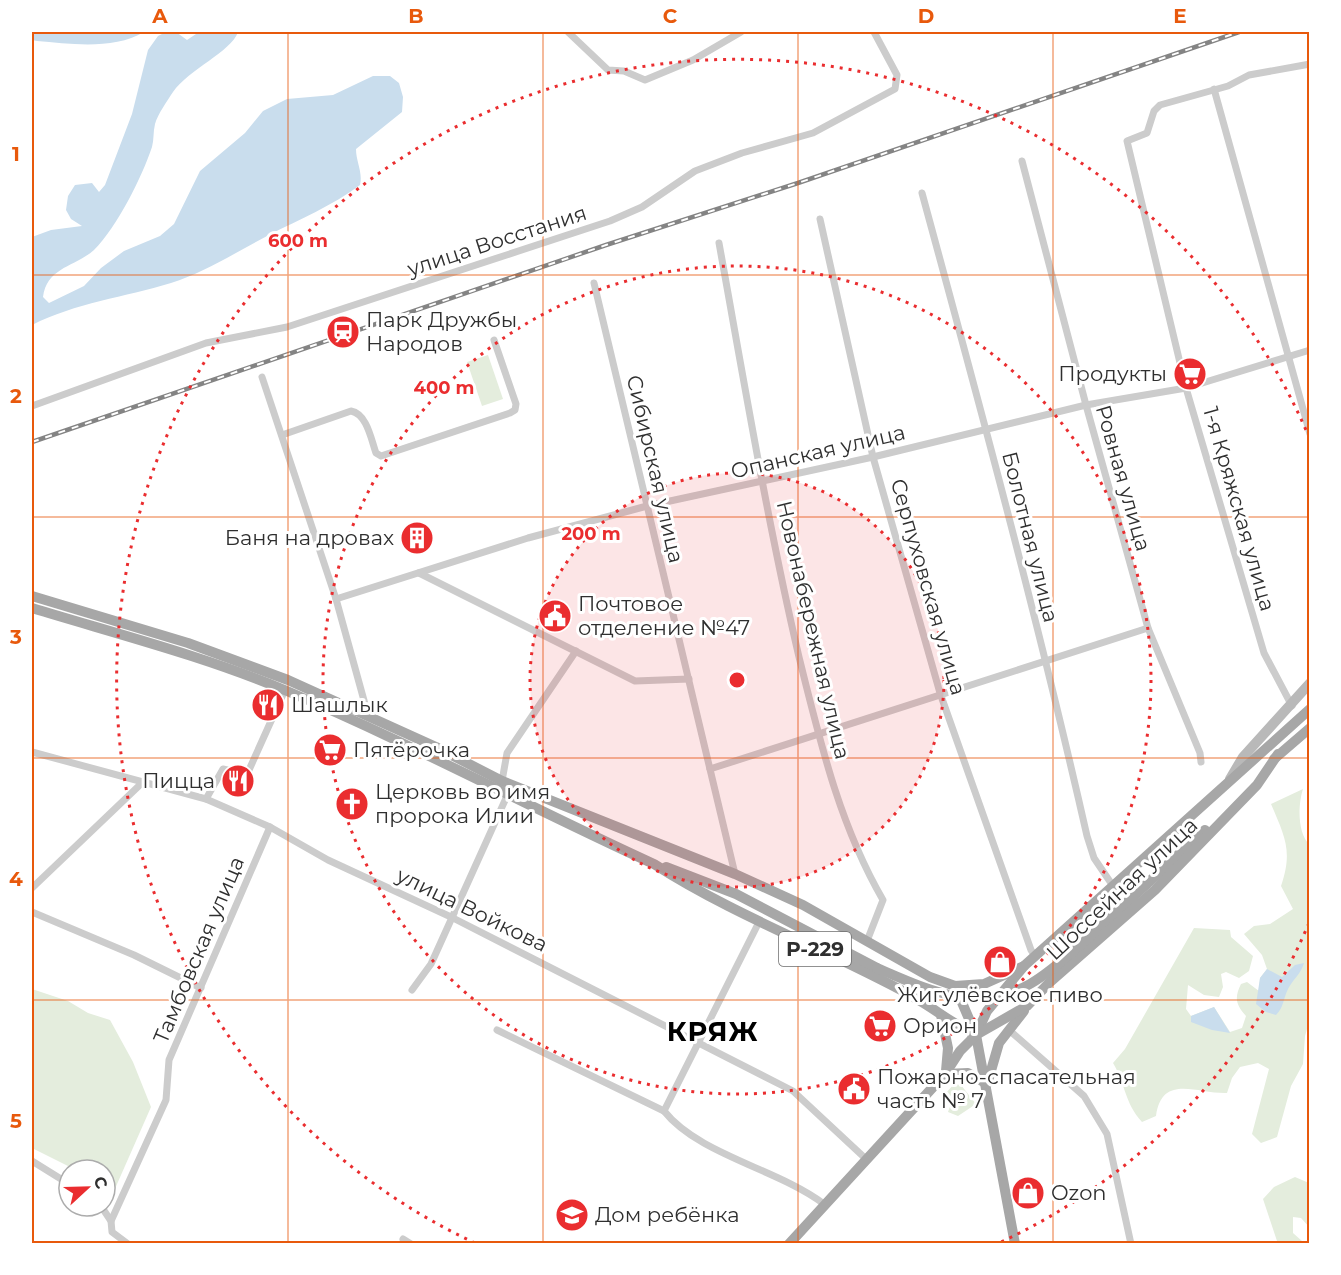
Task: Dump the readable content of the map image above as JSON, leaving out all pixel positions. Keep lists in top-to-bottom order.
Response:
{
  "streets": {
    "main road": ["Шоссейная улица", "Р-229"],
    "street": [
      "улица Восстания",
      "Опанская улица",
      "Сибирская улица",
      "Ровная улица",
      "1-я Кряжская улица",
      "Болотная улица",
      "Серпуховская улица",
      "Новонабережная улица",
      "улица Войкова",
      "Тамбовская улица"
    ]
  },
  "crossings": [
    ["Опанская улица", "Сибирская улица"],
    ["Опанская улица", "Ровная улица"],
    ["Опанская улица", "1-я Кряжская улица"],
    ["Опанская улица", "Болотная улица"],
    ["Опанская улица", "Серпуховская улица"],
    ["Опанская улица", "Новонабережная улица"],
    ["1-я Кряжская улица", "Шоссейная улица"],
    ["Болотная улица", "Шоссейная улица"],
    ["Серпуховская улица", "Шоссейная улица"],
    ["Шоссейная улица", "Р-229"],
    ["улица Войкова", "Тамбовская улица"]
  ],
  "districts": ["КРЯЖ"],
  "places": {
    "station": ["Парк Дружбы Народов"],
    "supermarket": ["Продукты", "Пятёрочка", "Орион"],
    "building": ["Баня на дровах"],
    "public building": ["Почтовое отделение №47", "Пожарно-спасательная часть № 7"],
    "restaurant": ["Шашлык", "Пицца"],
    "church": ["Церковь во имя пророка Илии"],
    "shop": ["Жигулёвское пиво", "Ozon"],
    "school or university": ["Дом ребёнка"]
  },
  "north": "right",
  "grid": {
    "columns": [
      "A",
      "B",
      "C",
      "D",
      "E"
    ],
    "rows": [
      "1",
      "2",
      "3",
      "4",
      "5"
    ]
  },
  "rings": ["600 m", "400 m", "200 m"]
}
